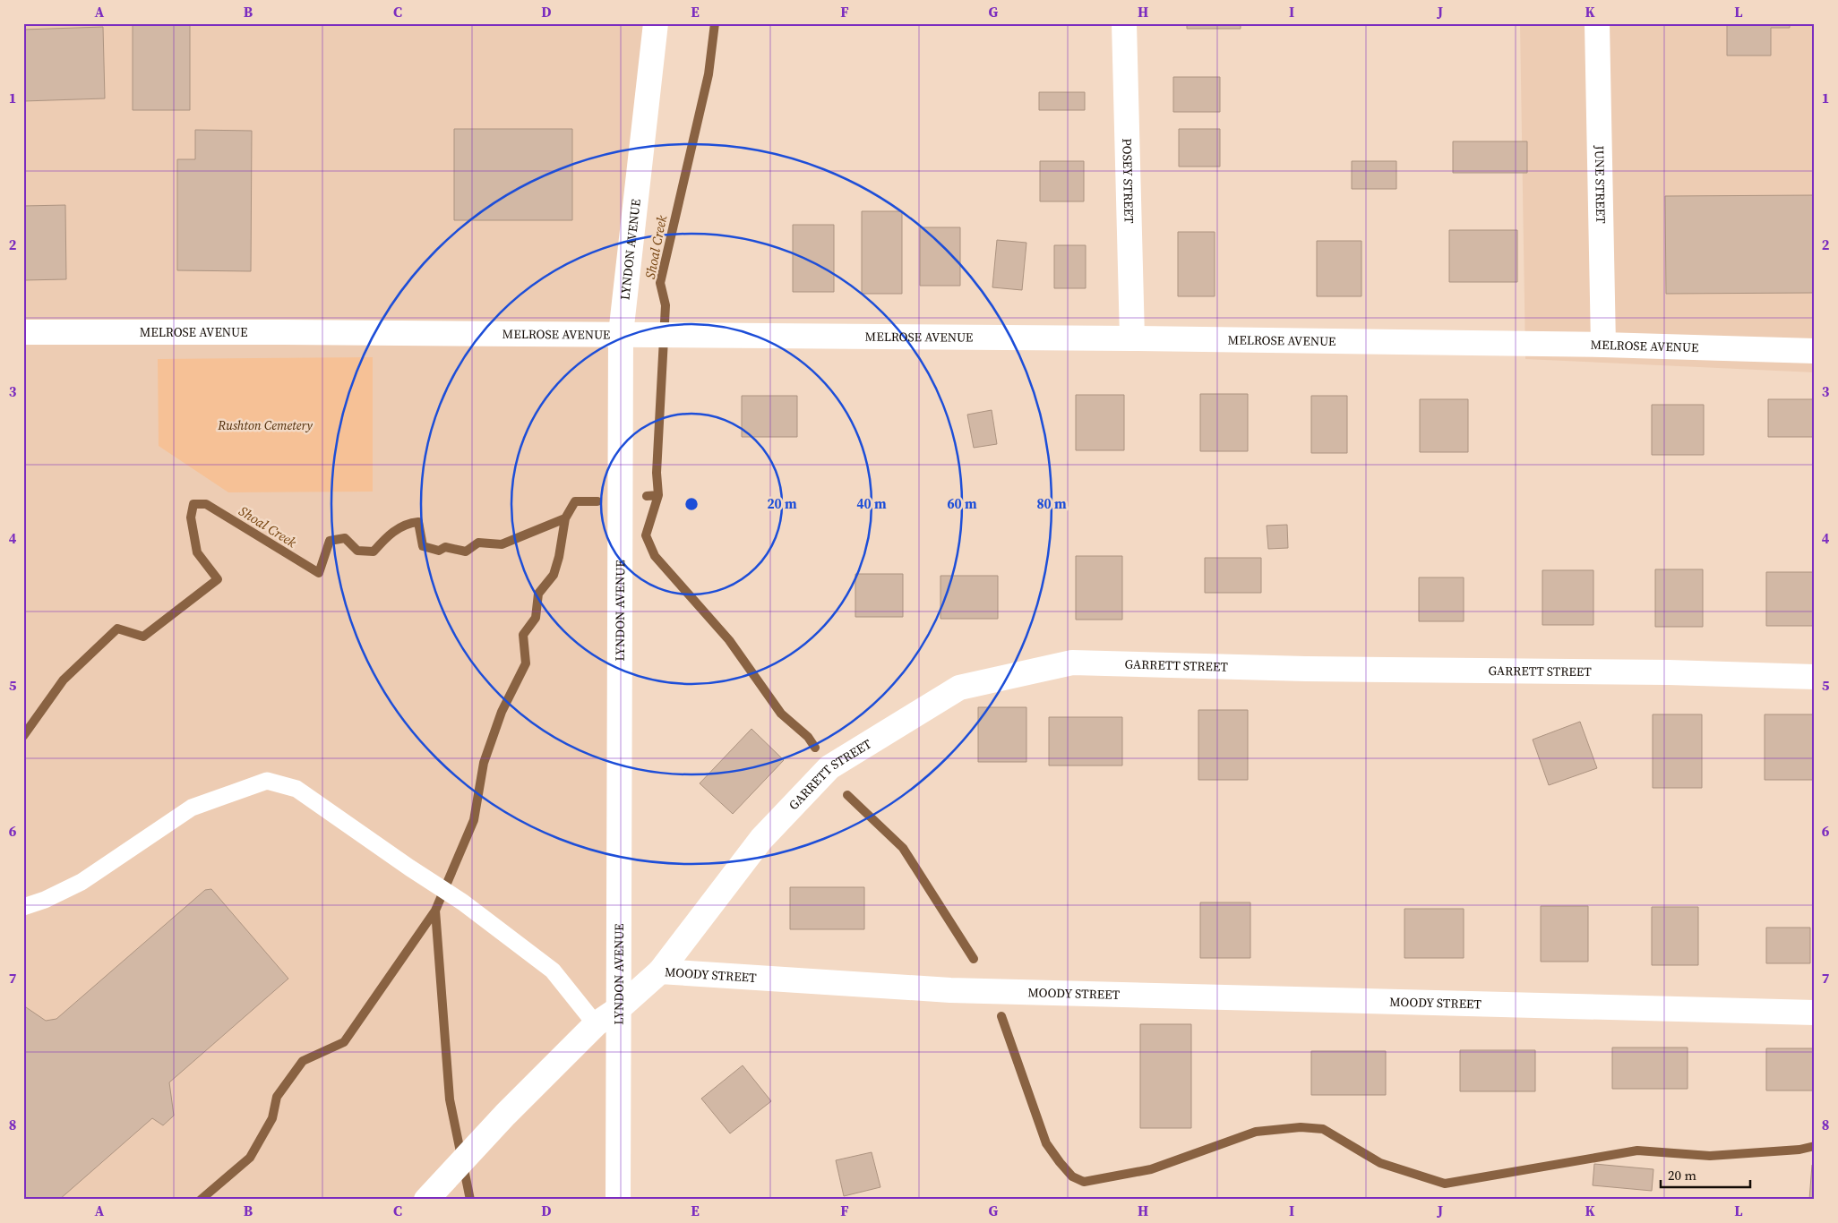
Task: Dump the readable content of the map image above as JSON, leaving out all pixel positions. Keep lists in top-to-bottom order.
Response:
{
  "streets": {
    "street": [
      "POSEY STREET",
      "JUNE STREET",
      "LYNDON AVENUE",
      "MELROSE AVENUE",
      "GARRETT STREET",
      "MOODY STREET"
    ]
  },
  "crossings": [
    ["POSEY STREET", "MELROSE AVENUE"],
    ["JUNE STREET", "MELROSE AVENUE"],
    ["LYNDON AVENUE", "MELROSE AVENUE"],
    ["LYNDON AVENUE", "MOODY STREET"],
    ["GARRETT STREET", "MOODY STREET"]
  ],
  "water": ["Shoal Creek"],
  "parks": ["Rushton Cemetery"],
  "scale_bar": "20 m",
  "grid": {
    "columns": [
      "A",
      "B",
      "C",
      "D",
      "E",
      "F",
      "G",
      "H",
      "I",
      "J",
      "K",
      "L"
    ],
    "rows": [
      "1",
      "2",
      "3",
      "4",
      "5",
      "6",
      "7",
      "8"
    ]
  },
  "rings": [
    "20 m",
    "40 m",
    "60 m",
    "80 m"
  ]
}
